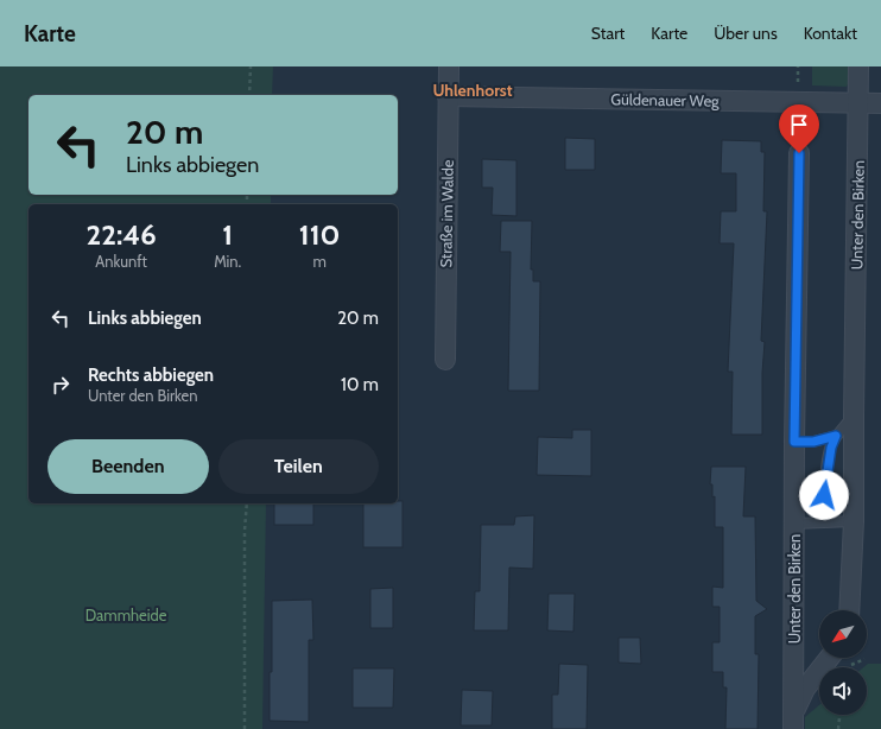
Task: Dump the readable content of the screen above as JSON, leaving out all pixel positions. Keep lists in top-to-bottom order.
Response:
{
  "streets": {
    "street": ["Güldenauer Weg", "Straße im Walde", "Unter den Birken"]
  },
  "crossings": [
    ["Güldenauer Weg", "Straße im Walde"],
    ["Güldenauer Weg", "Unter den Birken"]
  ],
  "districts": ["Uhlenhorst"],
  "parks": ["Dammheide"],
  "north": "bottom left",
  "page": {
    "header": "Karte",
    "nav": [
      "Start",
      "Karte",
      "Über uns",
      "Kontakt"
    ],
    "turn": ["20 m", "Links abbiegen"],
    "eta": [
      "22:46",
      "Ankunft",
      "1",
      "Min.",
      "110",
      "m"
    ],
    "list": [
      {
        "name": "Links abbiegen",
        "value": "20 m"
      },
      {
        "name": "Rechts abbiegen",
        "note": "Unter den Birken",
        "value": "10 m"
      }
    ],
    "buttons": ["Beenden", "Teilen"]
  }
}
